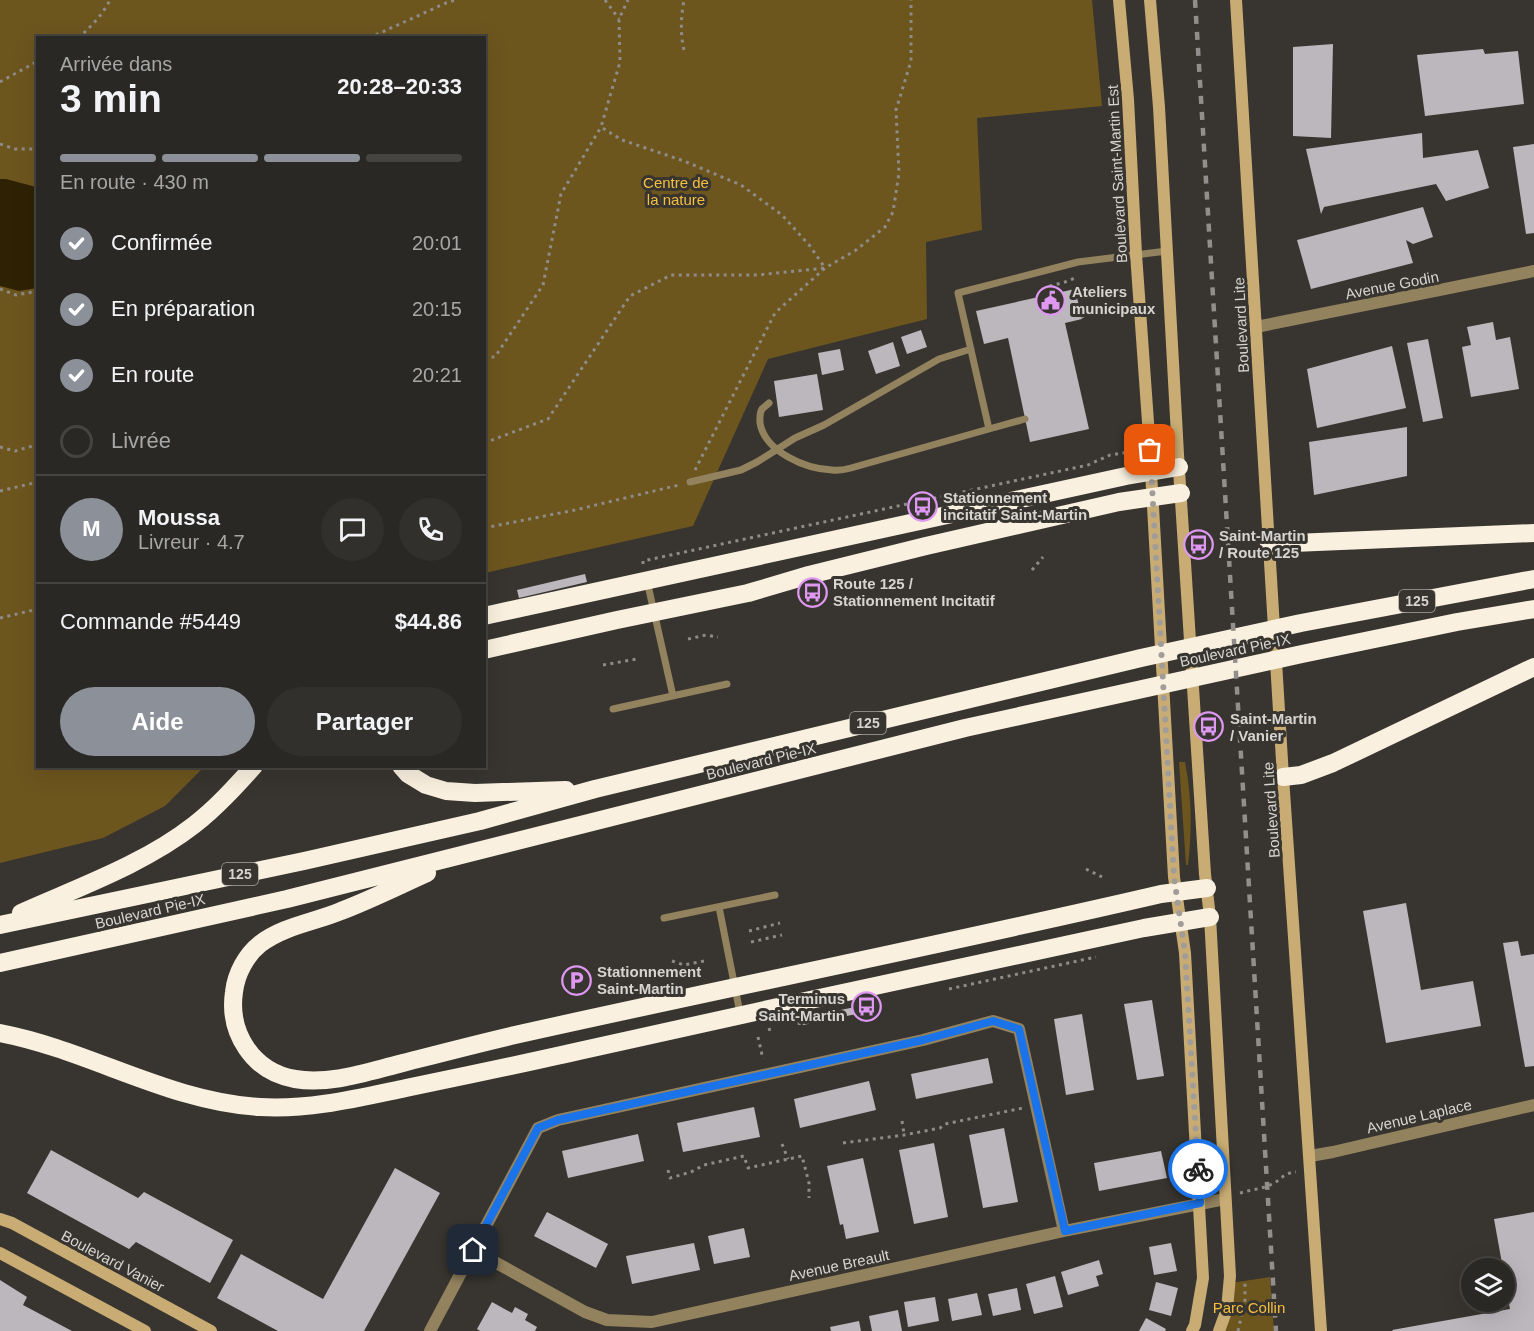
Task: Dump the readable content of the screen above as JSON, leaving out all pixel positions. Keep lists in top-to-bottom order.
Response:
{
  "streets": {
    "highway": ["125", "Boulevard Pie-IX"],
    "street": [
      "Boulevard Saint-Martin Est",
      "Avenue Godin",
      "Boulevard Lite",
      "Avenue Laplace",
      "Boulevard Vanier",
      "Avenue Breault"
    ]
  },
  "crossings": [
    ["Avenue Godin", "Boulevard Lite"],
    ["Boulevard Lite", "Avenue Laplace"]
  ],
  "parks": ["Centre de la nature", "Parc Collin"],
  "places": {
    "public building": ["Ateliers municipaux"],
    "bus stop": [
      "Stationnement incitatif Saint-Martin",
      "Saint-Martin / Route 125",
      "Route 125 / Stationnement Incitatif",
      "Saint-Martin / Vanier",
      "Terminus Saint-Martin"
    ],
    "parking": ["Stationnement Saint-Martin"]
  },
  "page": {
    "heading": ["3 min", "Arrivée dans", "20:28–20:33"],
    "panel": [
      "Moussa",
      "Livreur · 4.7",
      "Commande #5449",
      "$44.86"
    ],
    "bar": "En route · 430 m",
    "list": [
      ["Confirmée", "20:01"],
      ["En préparation", "20:15"],
      ["En route", "20:21"],
      "Livrée"
    ],
    "round": "M",
    "buttons": ["Aide", "Partager"]
  }
}
